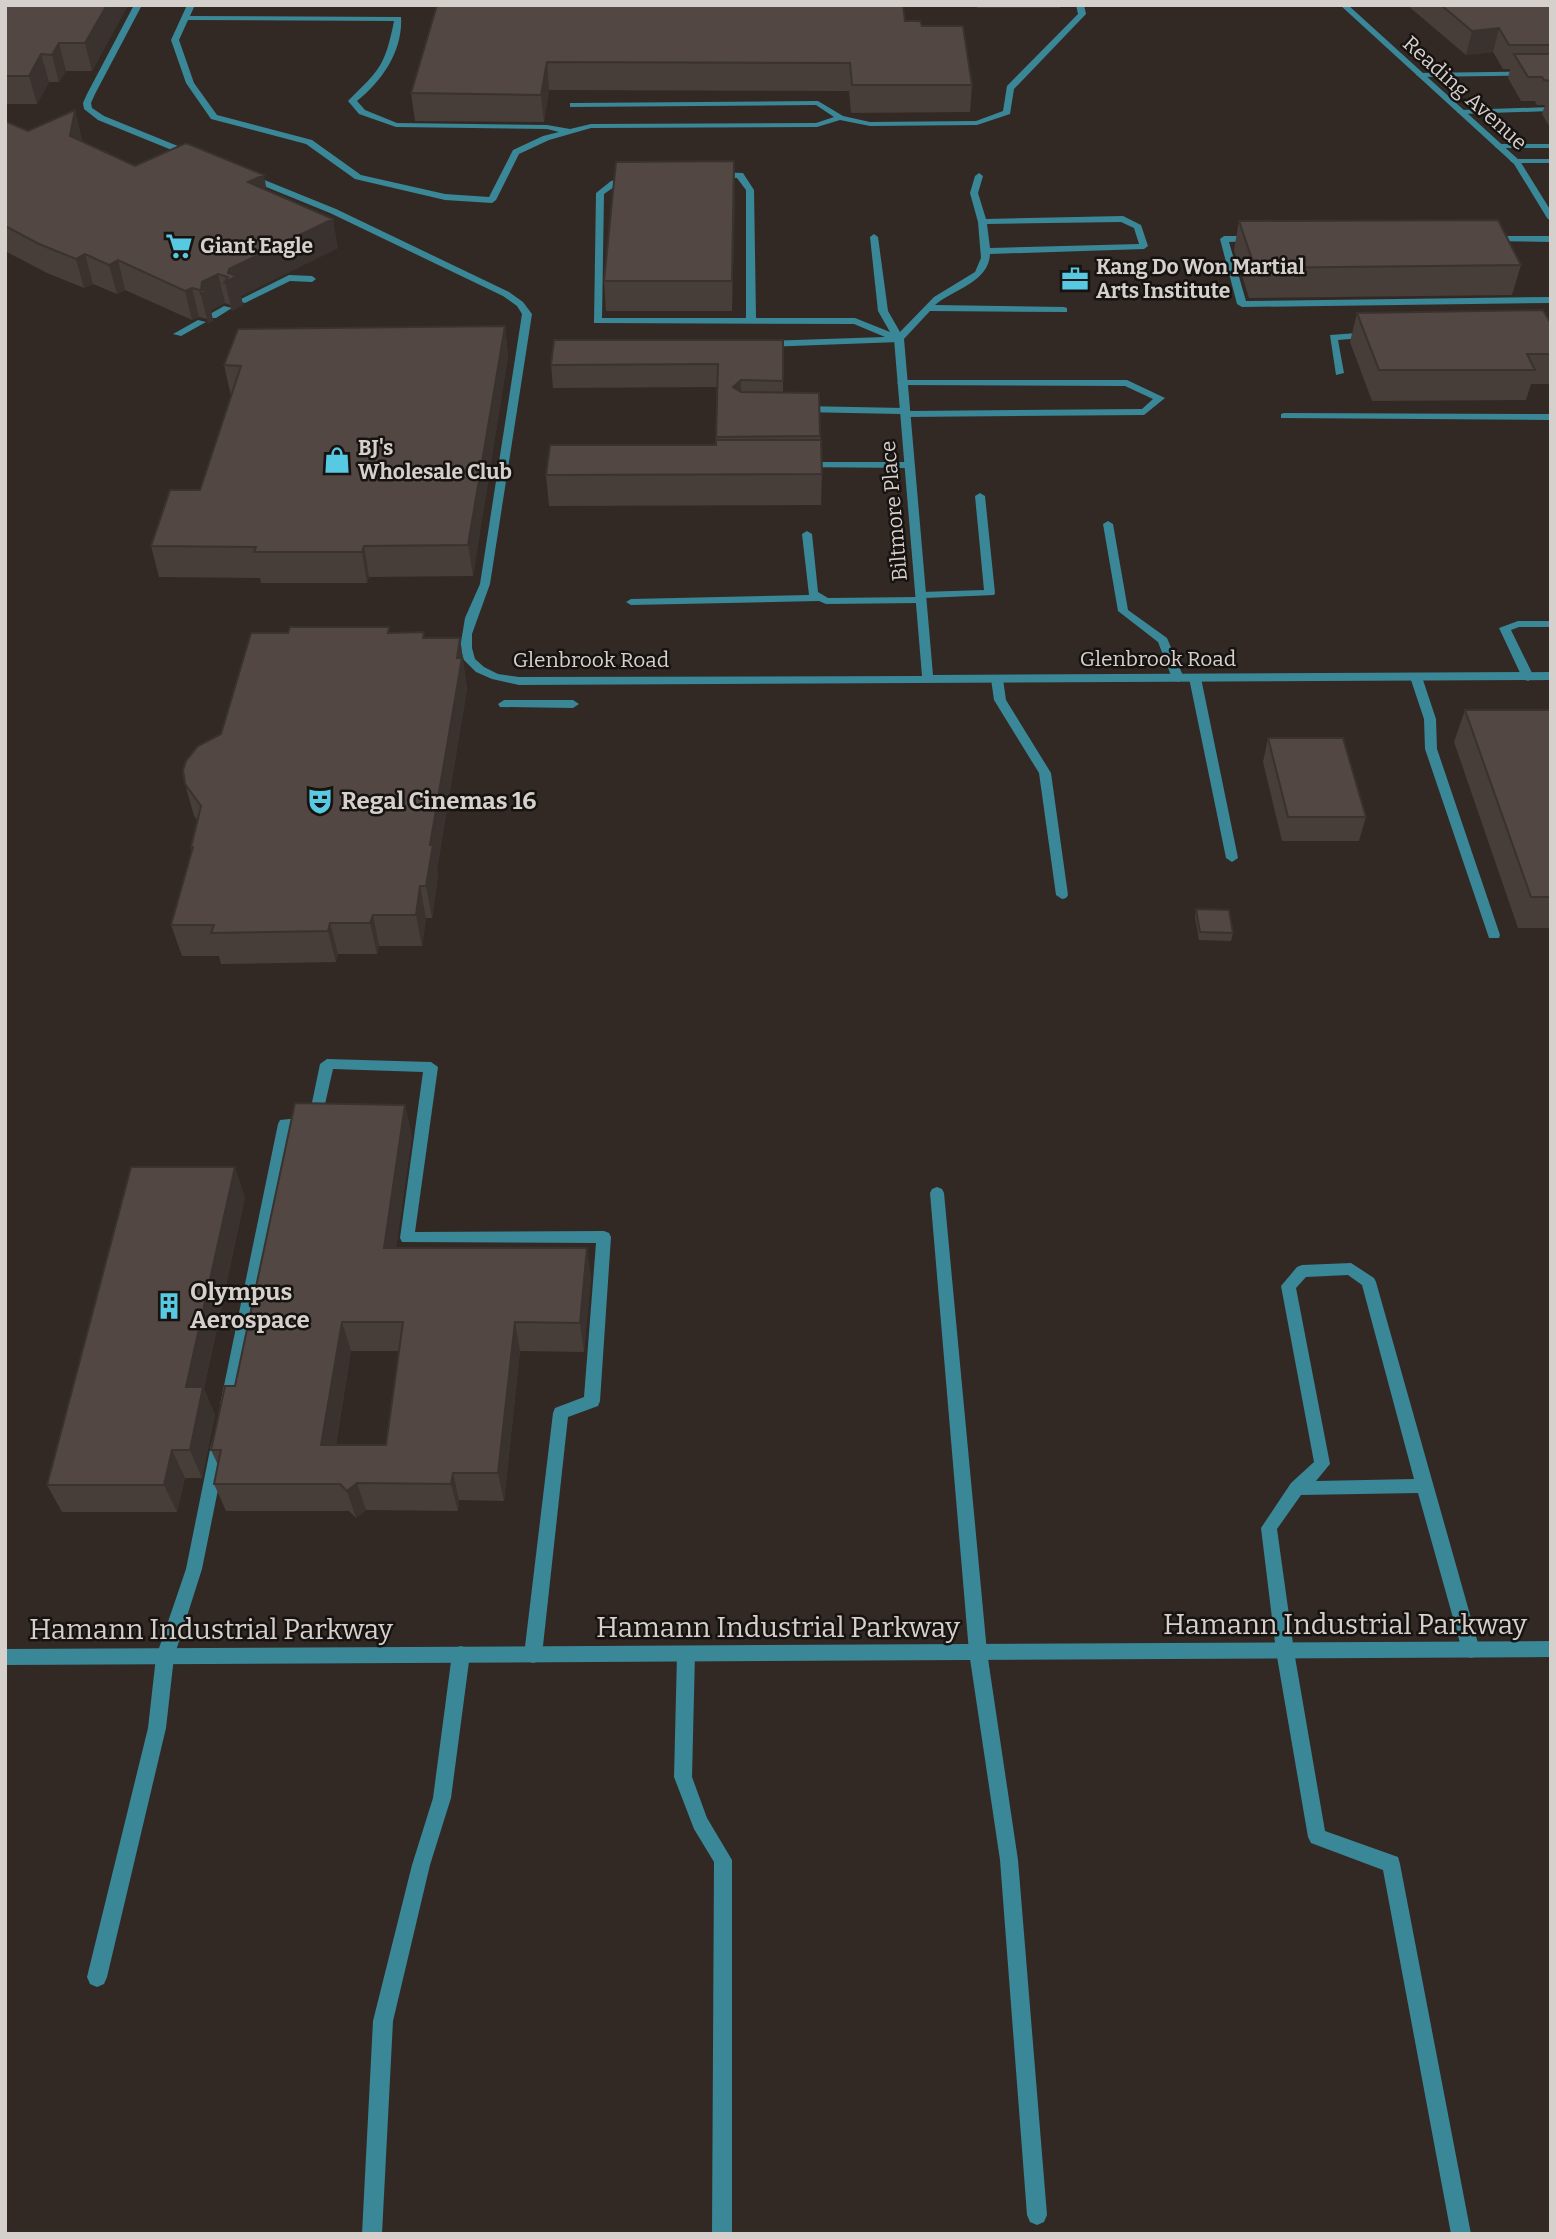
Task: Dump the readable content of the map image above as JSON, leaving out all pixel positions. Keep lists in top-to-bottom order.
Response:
{
  "streets": {
    "street": [
      "Reading Avenue",
      "Biltmore Place",
      "Glenbrook Road",
      "Hamann Industrial Parkway"
    ]
  },
  "crossings": [
    ["Biltmore Place", "Glenbrook Road"]
  ],
  "places": {
    "supermarket": ["Giant Eagle"],
    "office": ["Kang Do Won Martial Arts Institute"],
    "shop": ["BJ's Wholesale Club"],
    "theatre": ["Regal Cinemas 16"],
    "building": ["Olympus Aerospace"]
  }
}
